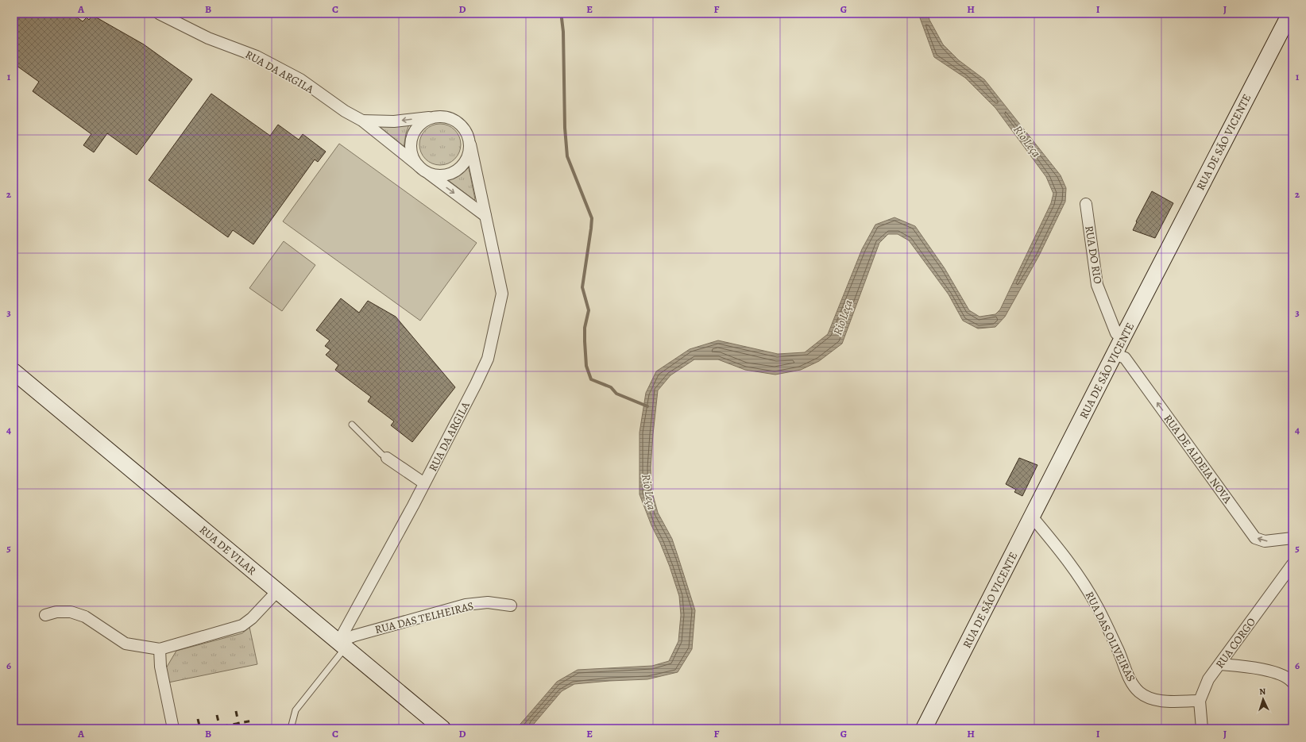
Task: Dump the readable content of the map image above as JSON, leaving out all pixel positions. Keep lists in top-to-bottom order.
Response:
{
  "streets": {
    "main road": ["RUA DE SÃO VICENTE", "RUA DE VILAR"],
    "street": [
      "RUA DA ARGILA",
      "RUA DO RIO",
      "RUA DE ALDEIA NOVA",
      "RUA DAS TELHEIRAS",
      "RUA DAS OLIVEIRAS",
      "RUA CORGO"
    ]
  },
  "crossings": [
    ["RUA DA ARGILA", "RUA DE VILAR"],
    ["RUA DA ARGILA", "RUA DAS TELHEIRAS"],
    ["RUA DE SÃO VICENTE", "RUA DO RIO"],
    ["RUA DE SÃO VICENTE", "RUA DE ALDEIA NOVA"],
    ["RUA DE SÃO VICENTE", "RUA DAS OLIVEIRAS"],
    ["RUA DE VILAR", "RUA DAS TELHEIRAS"],
    ["RUA DAS OLIVEIRAS", "RUA CORGO"]
  ],
  "one_way": ["RUA DE ALDEIA NOVA"],
  "water": ["Rio Leça"],
  "north": "top",
  "grid": {
    "columns": [
      "A",
      "B",
      "C",
      "D",
      "E",
      "F",
      "G",
      "H",
      "I",
      "J"
    ],
    "rows": [
      "1",
      "2",
      "3",
      "4",
      "5",
      "6"
    ]
  }
}
